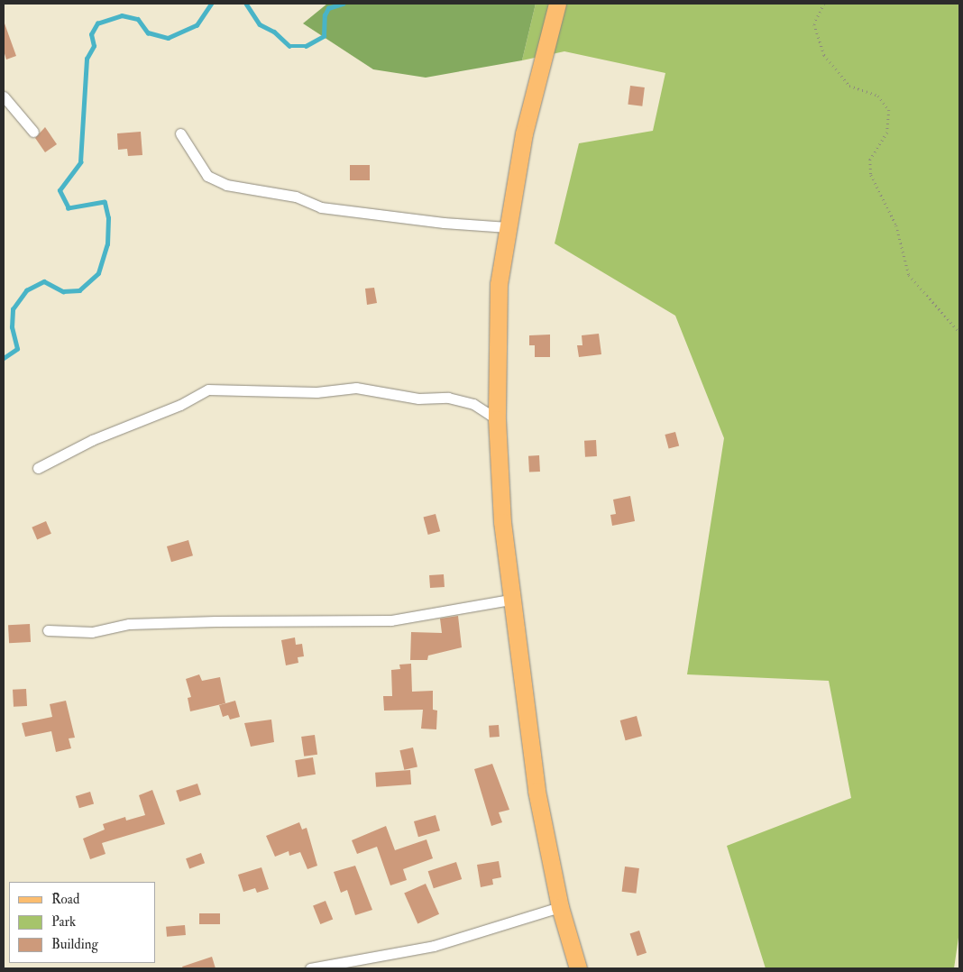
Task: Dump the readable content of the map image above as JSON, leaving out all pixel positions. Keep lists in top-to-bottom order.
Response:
{
  "legend": ["Road", "Park", "Building"]
}
